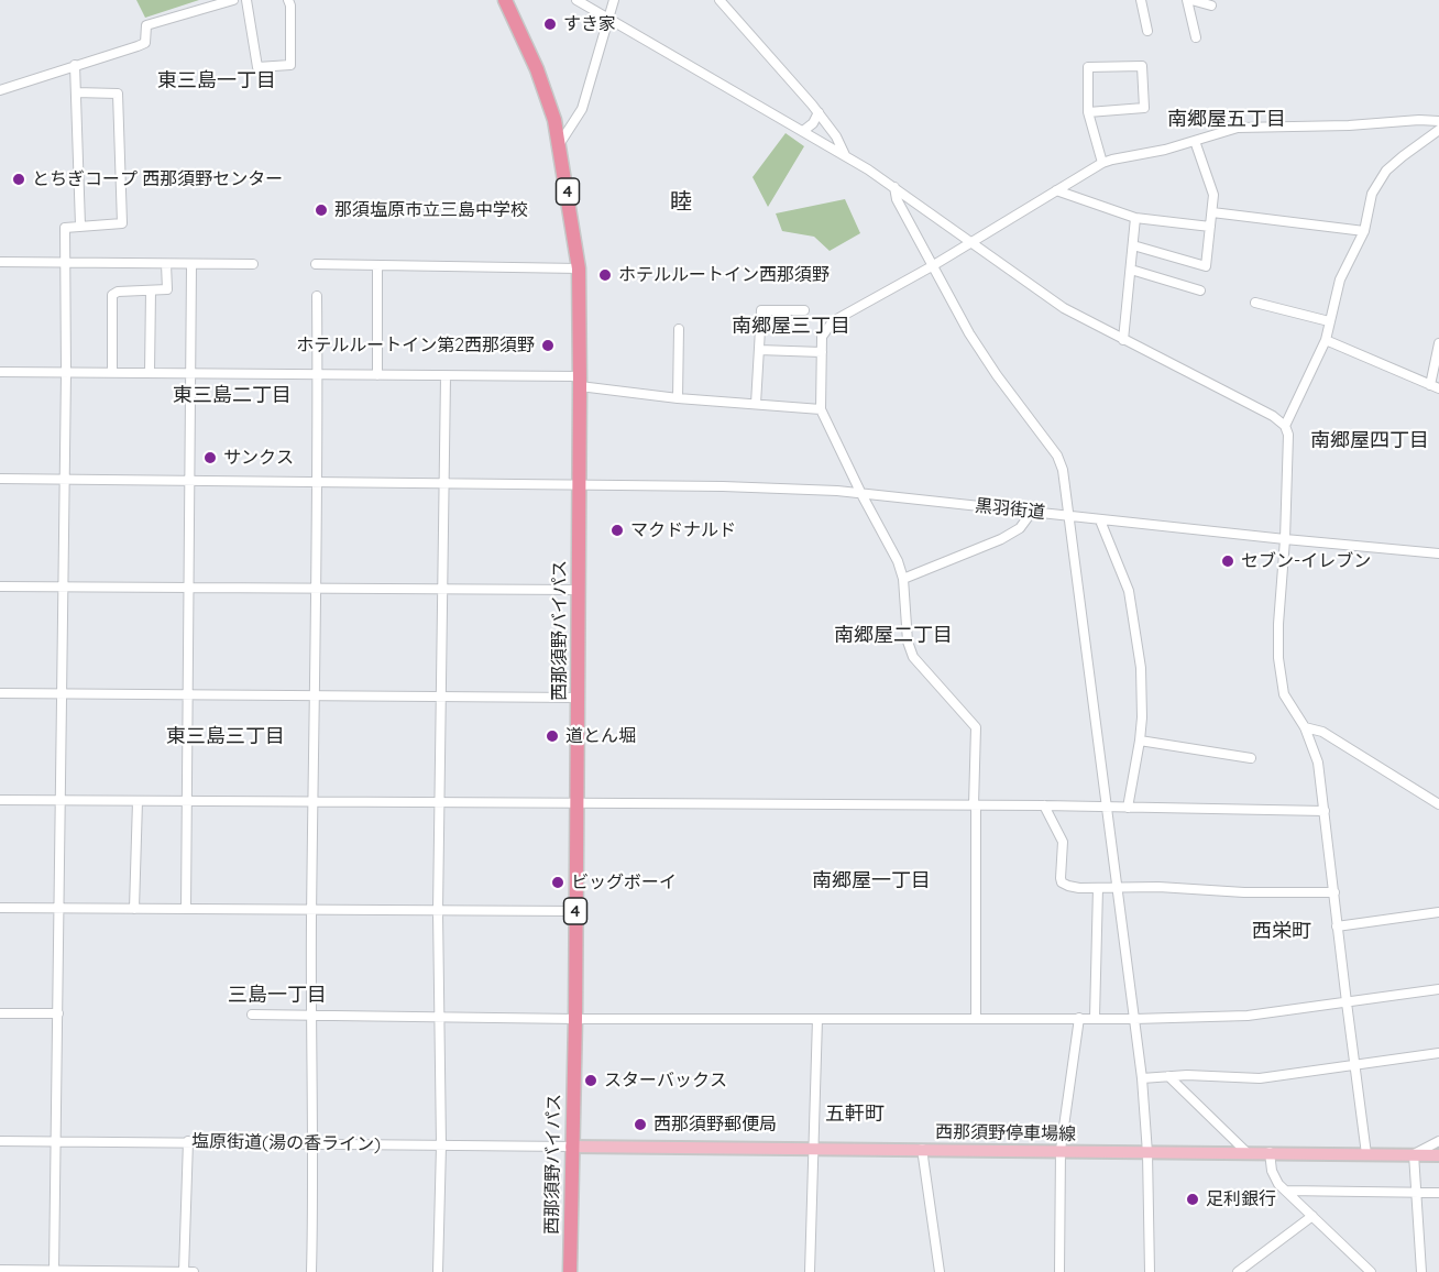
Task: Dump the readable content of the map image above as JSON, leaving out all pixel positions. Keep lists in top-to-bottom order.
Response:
{
  "streets": {
    "highway": ["4", "西那須野バイパス"],
    "main road": ["西那須野停車場線"],
    "street": ["黒羽街道", "塩原街道(湯の香ライン)"]
  },
  "crossings": [
    ["黒羽街道", "西那須野バイパス"],
    ["西那須野バイパス", "西那須野停車場線"],
    ["西那須野バイパス", "塩原街道(湯の香ライン)"],
    ["西那須野停車場線", "塩原街道(湯の香ライン)"]
  ],
  "districts": [
    "東三島一丁目",
    "南郷屋五丁目",
    "睦",
    "南郷屋三丁目",
    "東三島二丁目",
    "南郷屋四丁目",
    "南郷屋二丁目",
    "東三島三丁目",
    "南郷屋一丁目",
    "西栄町",
    "三島一丁目",
    "五軒町"
  ],
  "places": [
    "すき家",
    "とちぎコープ 西那須野センター",
    "那須塩原市立三島中学校",
    "ホテルルートイン西那須野",
    "ホテルルートイン第2西那須野",
    "サンクス",
    "マクドナルド",
    "セブン-イレブン",
    "道とん堀",
    "ビッグボーイ",
    "スターバックス",
    "西那須野郵便局",
    "足利銀行"
  ]
}
